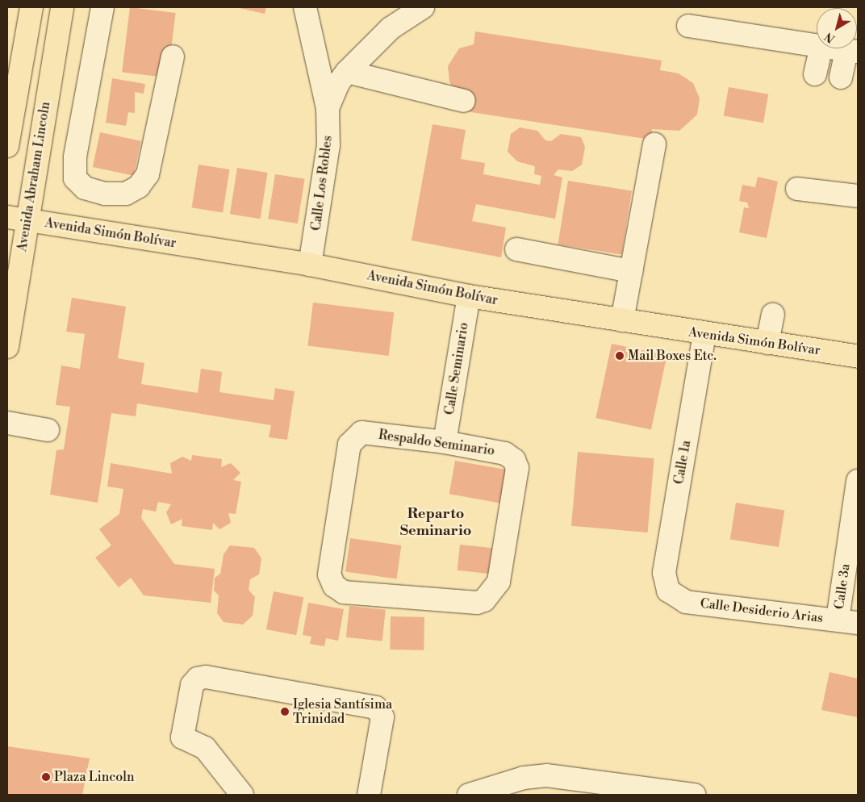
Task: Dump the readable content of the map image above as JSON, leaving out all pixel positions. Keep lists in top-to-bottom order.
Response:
{
  "streets": {
    "main road": ["Avenida Abraham Lincoln", "Avenida Simón Bolívar"],
    "street": [
      "Calle Los Robles",
      "Calle Seminario",
      "Respaldo Seminario",
      "Calle 1a",
      "Calle 3a",
      "Calle Desiderio Arias"
    ]
  },
  "crossings": [
    ["Avenida Abraham Lincoln", "Avenida Simón Bolívar"],
    ["Calle Los Robles", "Avenida Simón Bolívar"],
    ["Avenida Simón Bolívar", "Calle Seminario"],
    ["Avenida Simón Bolívar", "Calle 1a"],
    ["Calle Seminario", "Respaldo Seminario"],
    ["Calle 1a", "Calle Desiderio Arias"],
    ["Calle 3a", "Calle Desiderio Arias"]
  ],
  "districts": ["Reparto Seminario"],
  "places": ["Mail Boxes Etc.", "Iglesia Santísima Trinidad", "Plaza Lincoln"],
  "north": "bottom left"
}
